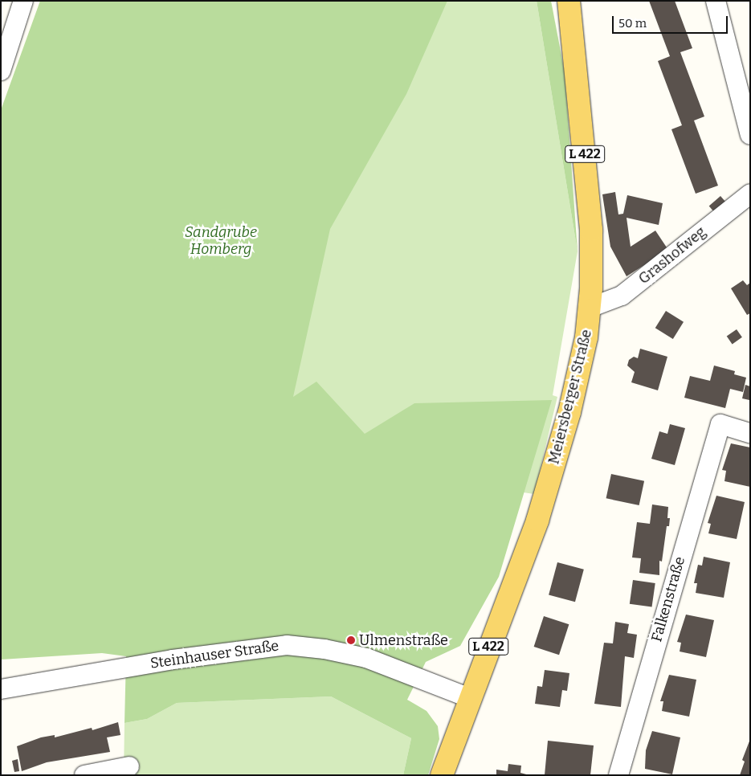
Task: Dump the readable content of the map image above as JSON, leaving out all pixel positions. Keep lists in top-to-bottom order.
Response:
{
  "streets": {
    "main road": ["L 422", "Meiersberger Straße"],
    "street": ["Grashofweg", "Falkenstraße", "Steinhauser Straße"]
  },
  "crossings": [
    ["Grashofweg", "Meiersberger Straße"],
    ["Meiersberger Straße", "Steinhauser Straße"]
  ],
  "parks": ["Sandgrube Homberg"],
  "places": ["Ulmenstraße"],
  "scale_bar": "50 m"
}
